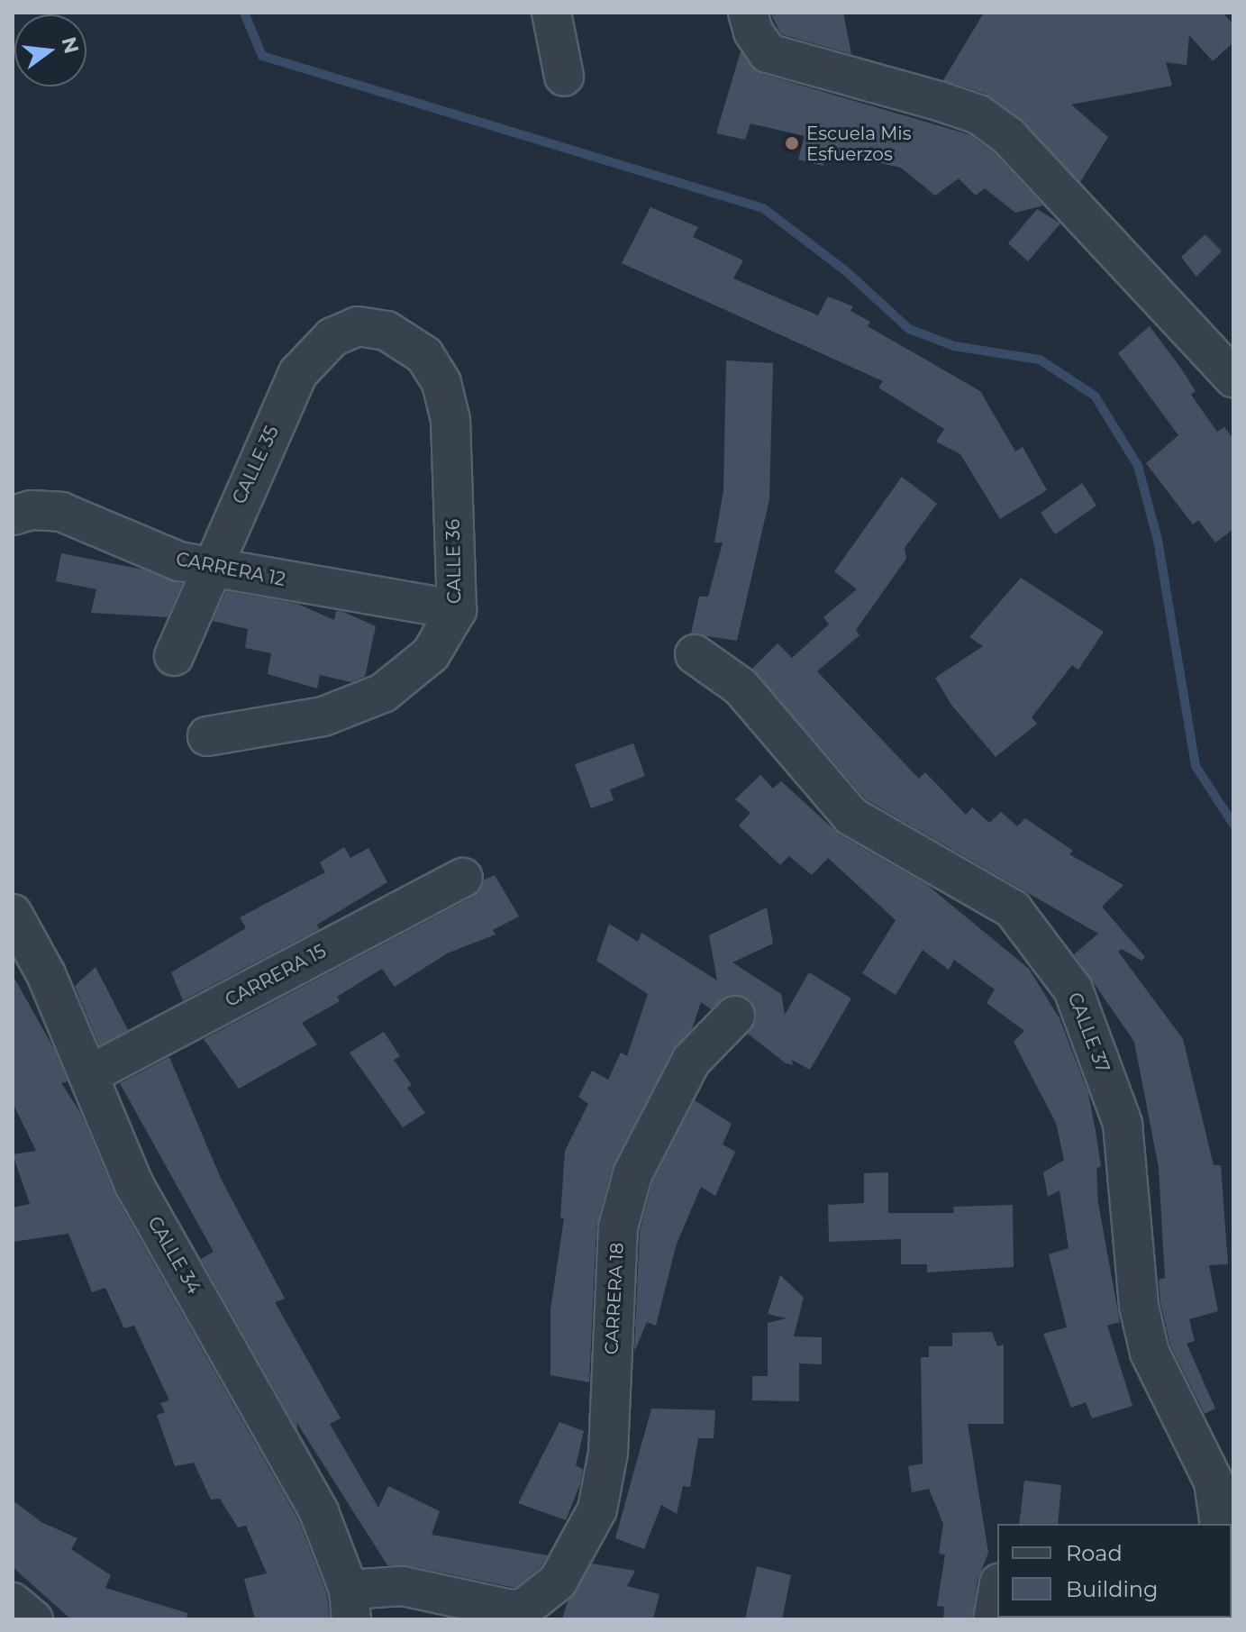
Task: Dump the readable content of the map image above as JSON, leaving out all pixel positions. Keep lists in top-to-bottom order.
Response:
{
  "streets": {
    "street": [
      "CALLE 35",
      "CALLE 36",
      "CARRERA 12",
      "CARRERA 15",
      "CALLE 37",
      "CALLE 34",
      "CARRERA 18"
    ]
  },
  "crossings": [
    ["CALLE 35", "CALLE 36"],
    ["CALLE 35", "CARRERA 12"],
    ["CALLE 36", "CARRERA 12"],
    ["CARRERA 15", "CALLE 34"],
    ["CALLE 34", "CARRERA 18"]
  ],
  "places": ["Escuela Mis Esfuerzos"],
  "legend": ["Road", "Building"],
  "north": "right"
}
